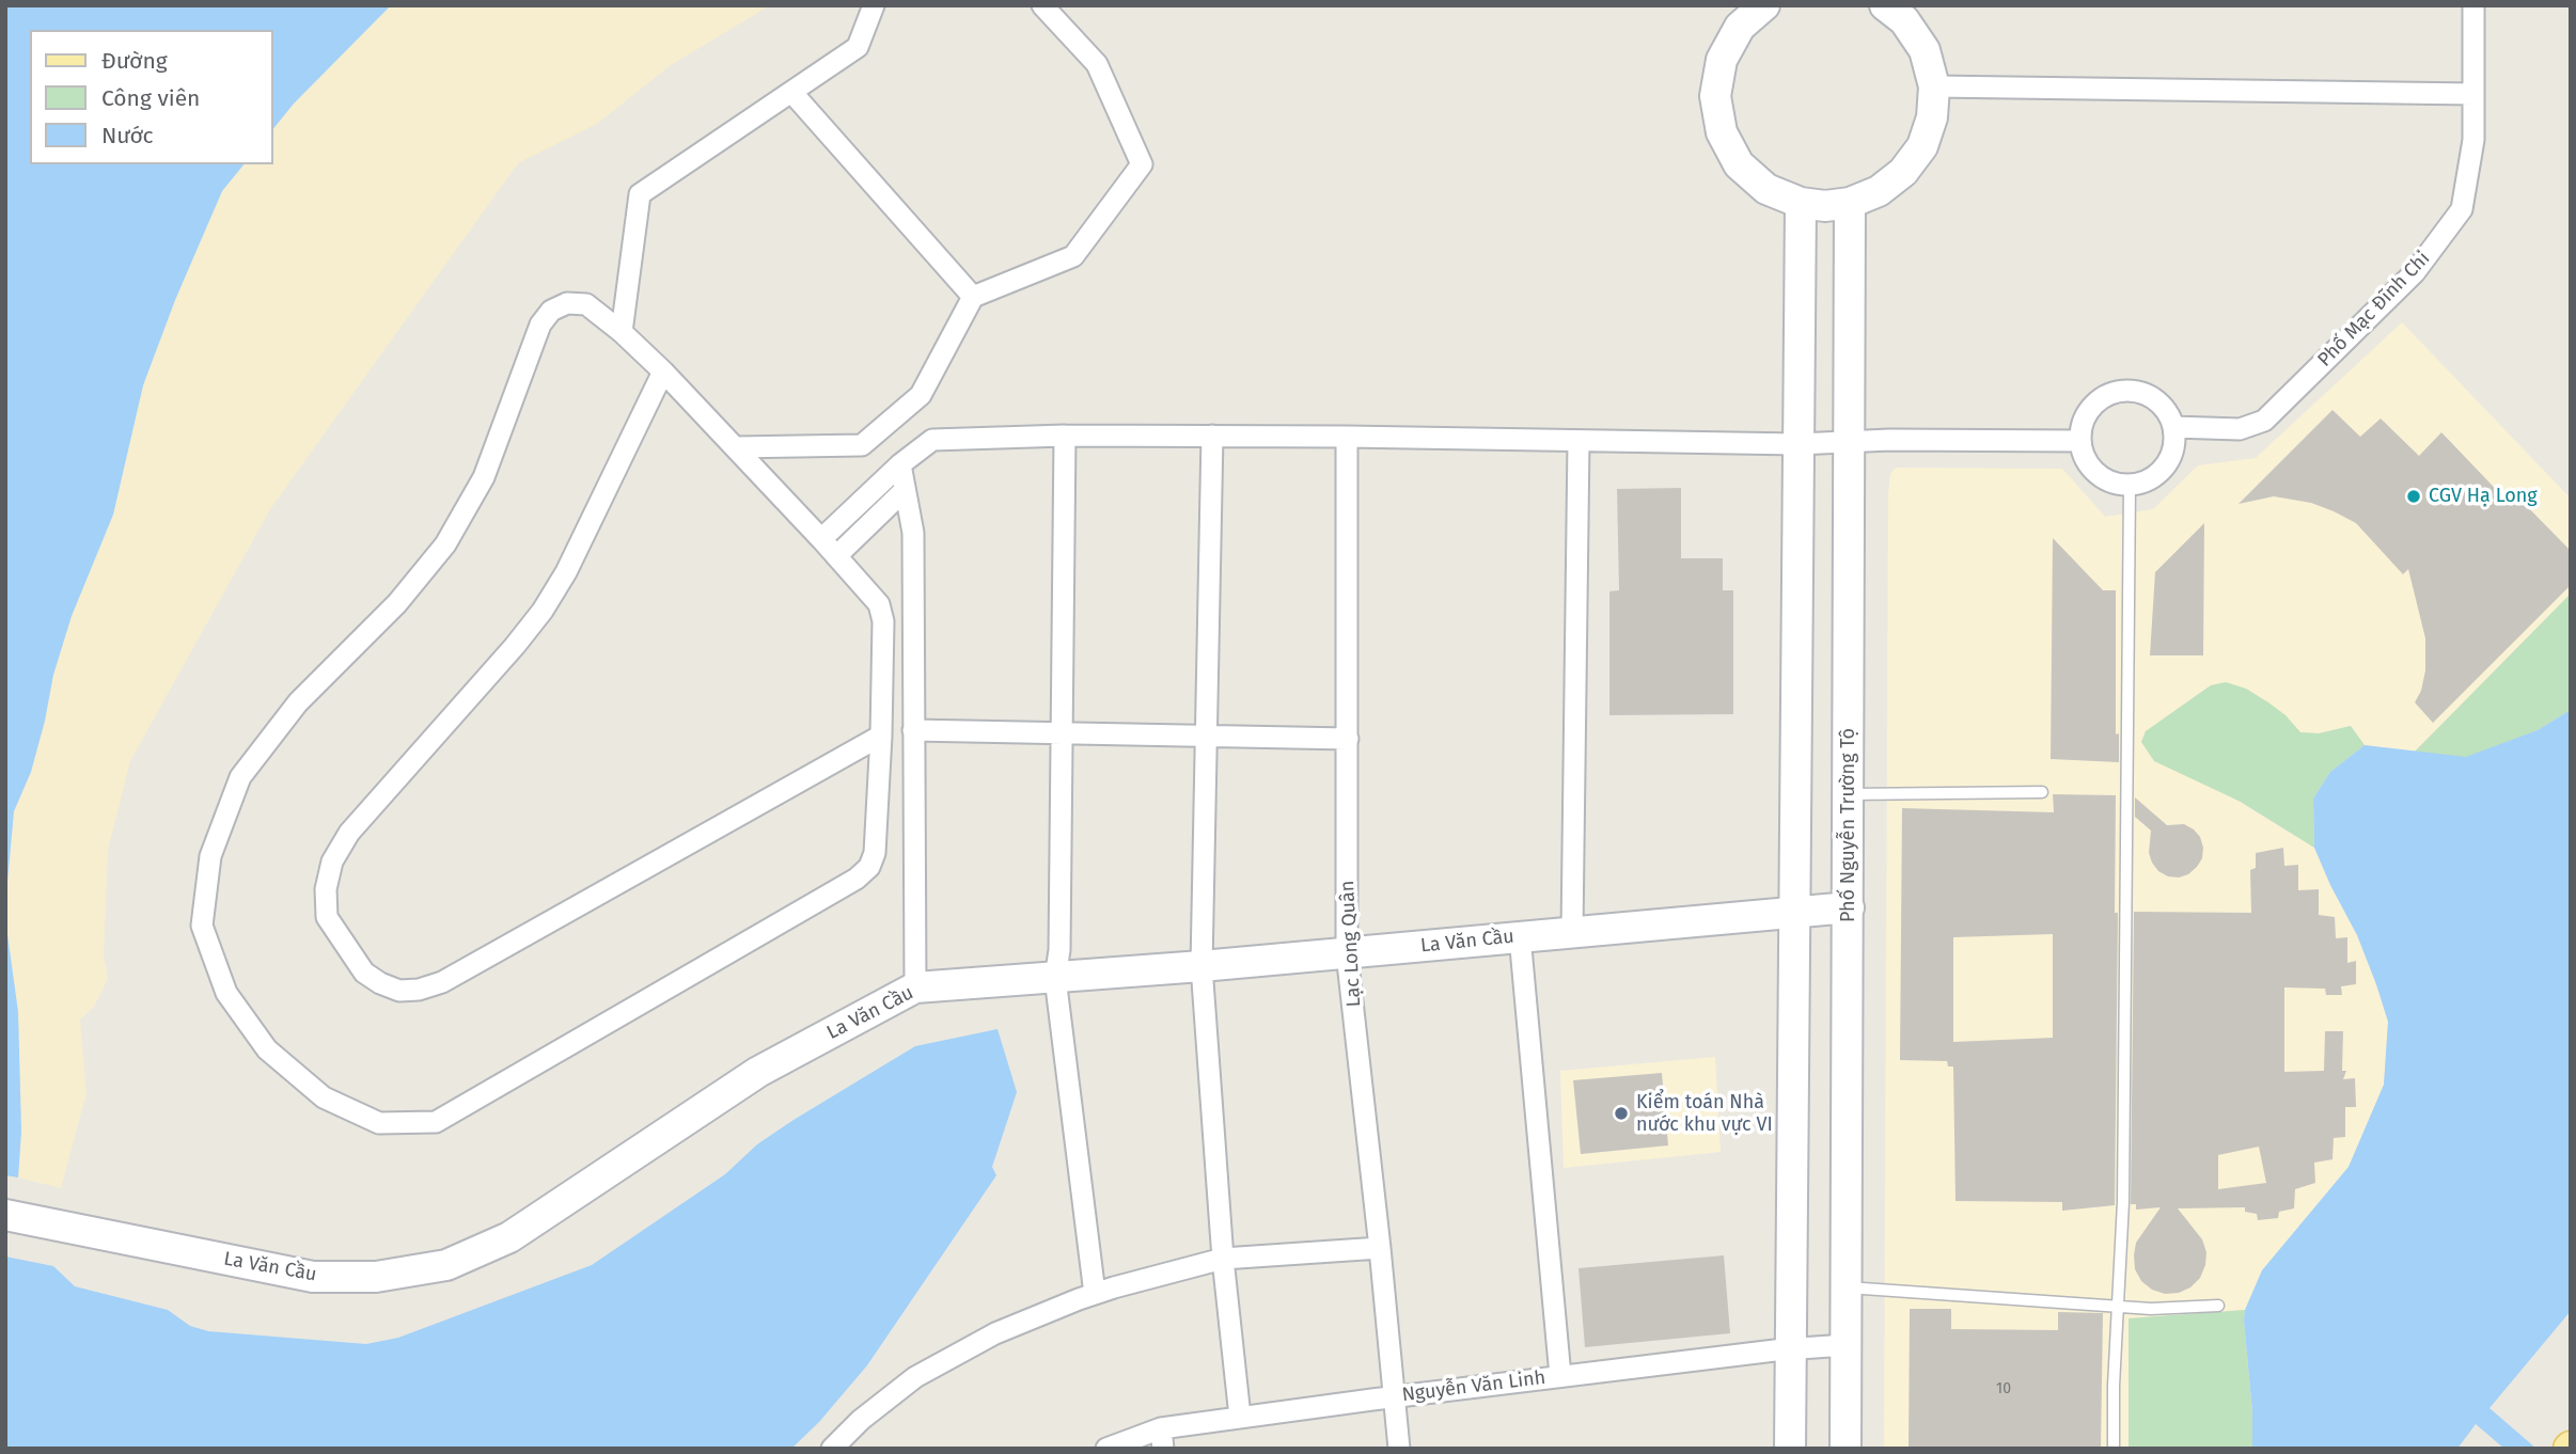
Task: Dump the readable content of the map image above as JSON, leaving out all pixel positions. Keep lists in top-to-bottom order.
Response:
{
  "streets": {
    "street": [
      "Phố Mạc Đĩnh Chi",
      "Phố Nguyễn Trường Tộ",
      "La Văn Cầu",
      "Lạc Long Quân",
      "Nguyễn Văn Linh"
    ]
  },
  "crossings": [
    ["Phố Nguyễn Trường Tộ", "La Văn Cầu"],
    ["Phố Nguyễn Trường Tộ", "Nguyễn Văn Linh"],
    ["La Văn Cầu", "Lạc Long Quân"],
    ["Lạc Long Quân", "Nguyễn Văn Linh"]
  ],
  "places": ["CGV Hạ Long", "Kiểm toán Nhà nước khu vực VI"],
  "house_numbers": ["10"],
  "legend": ["Đường", "Công viên", "Nước"]
}
